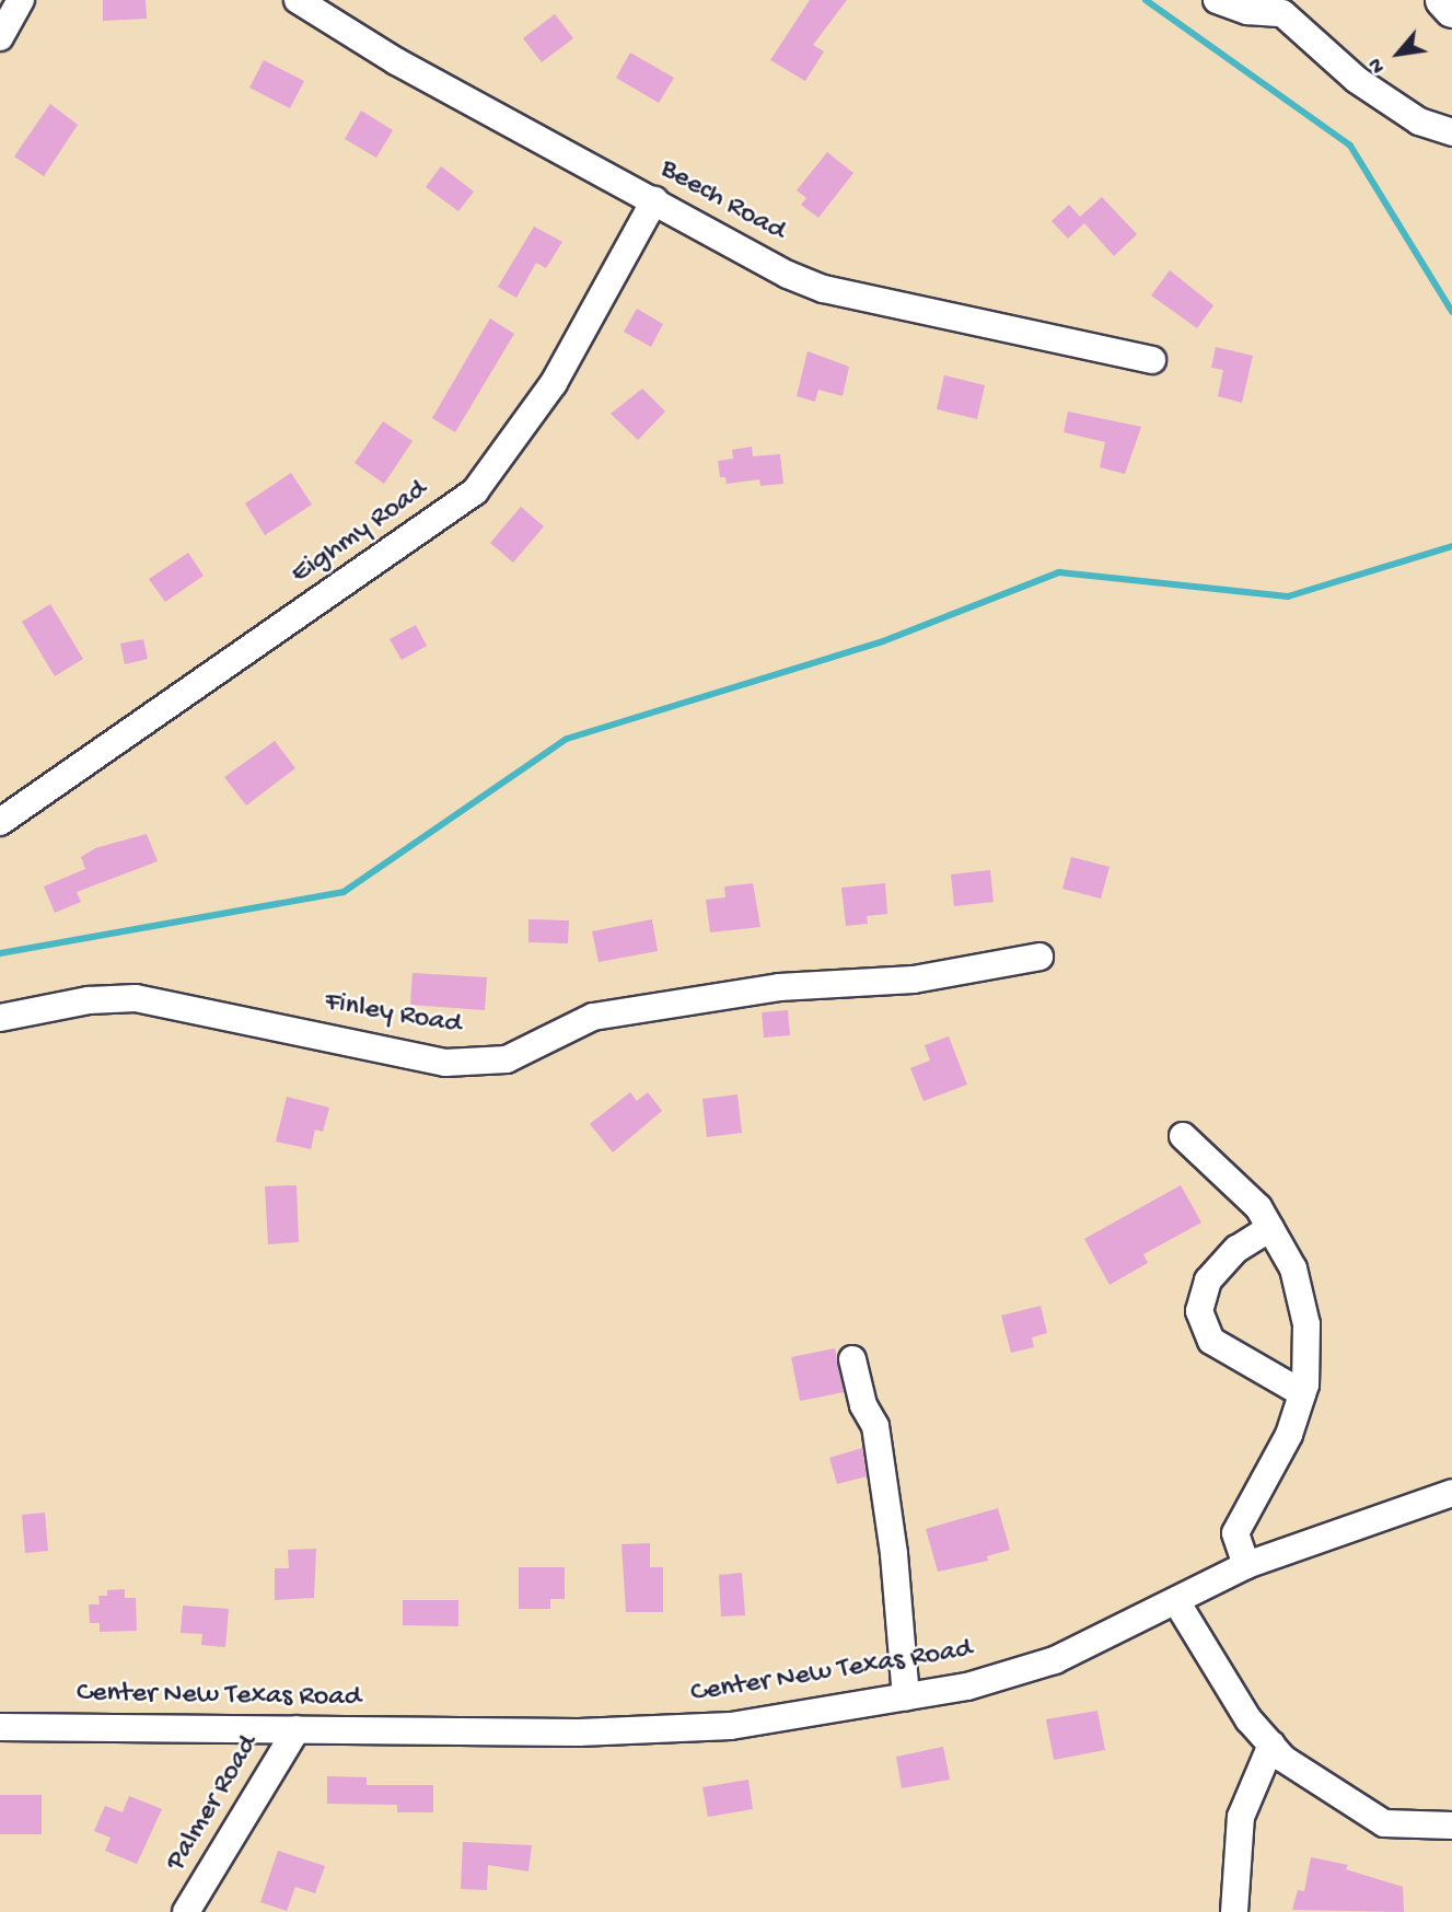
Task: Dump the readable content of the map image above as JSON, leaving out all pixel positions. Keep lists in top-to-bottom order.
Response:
{
  "streets": {
    "street": [
      "Beech Road",
      "Eighmy Road",
      "Finley Road",
      "Center New Texas Road",
      "Palmer Road"
    ]
  },
  "crossings": [
    ["Beech Road", "Eighmy Road"],
    ["Center New Texas Road", "Palmer Road"]
  ],
  "north": "bottom left"
}
